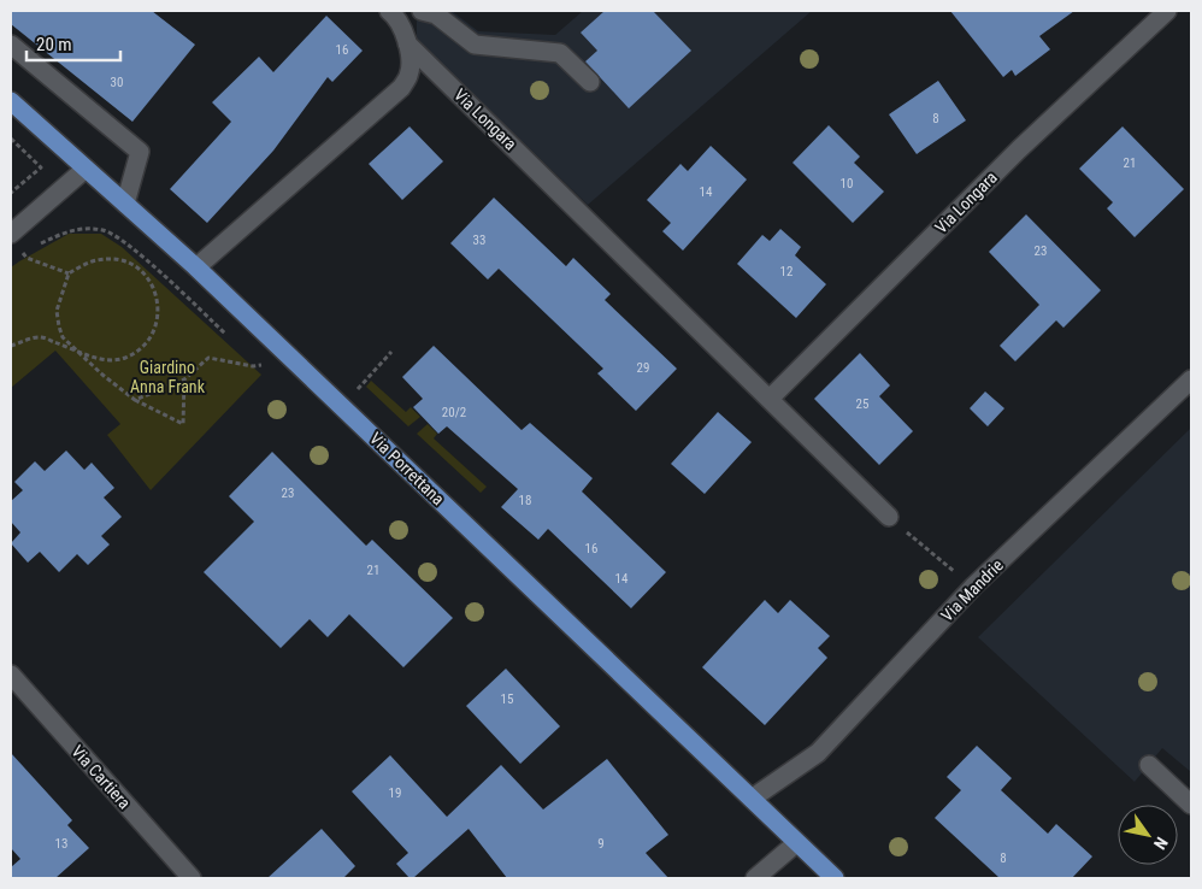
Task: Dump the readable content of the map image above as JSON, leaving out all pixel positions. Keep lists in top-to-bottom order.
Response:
{
  "streets": {
    "main road": ["Via Porrettana"],
    "street": ["Via Longara", "Via Mandrie", "Via Cartiera"]
  },
  "crossings": [
    ["Via Longara", "Via Porrettana"],
    ["Via Porrettana", "Via Mandrie"]
  ],
  "parks": ["Giardino Anna Frank"],
  "house_numbers": [
    "16",
    "30",
    "8",
    "21",
    "10",
    "14",
    "33",
    "23",
    "12",
    "29",
    "25",
    "20/2",
    "23",
    "18",
    "16",
    "21",
    "14",
    "15",
    "19",
    "13",
    "9",
    "8"
  ],
  "scale_bar": "20 m",
  "north": "bottom right"
}
